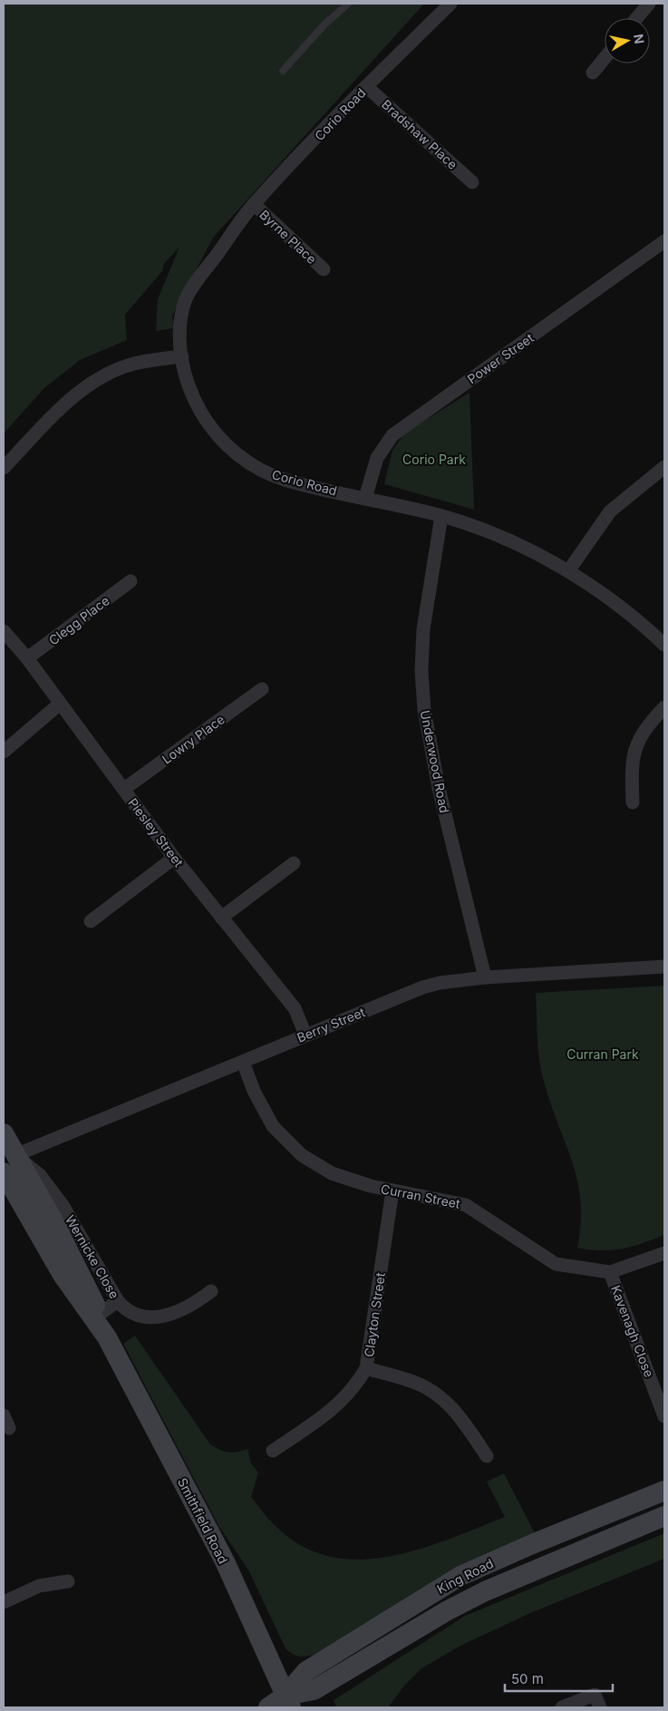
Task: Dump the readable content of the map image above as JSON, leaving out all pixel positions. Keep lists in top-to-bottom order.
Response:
{
  "streets": {
    "main road": ["Smithfield Road", "King Road"],
    "street": [
      "Corio Road",
      "Bradshaw Place",
      "Byrne Place",
      "Power Street",
      "Clegg Place",
      "Lowry Place",
      "Underwood Road",
      "Piesley Street",
      "Berry Street",
      "Curran Street",
      "Wernicke Close",
      "Clayton Street",
      "Kavenagh Close"
    ]
  },
  "crossings": [
    ["Corio Road", "Bradshaw Place"],
    ["Corio Road", "Byrne Place"],
    ["Corio Road", "Power Street"],
    ["Corio Road", "Underwood Road"],
    ["Clegg Place", "Piesley Street"],
    ["Lowry Place", "Piesley Street"],
    ["Underwood Road", "Berry Street"],
    ["Piesley Street", "Berry Street"],
    ["Berry Street", "Curran Street"],
    ["Berry Street", "Wernicke Close"],
    ["Berry Street", "Smithfield Road"],
    ["Curran Street", "Clayton Street"],
    ["Curran Street", "Kavenagh Close"],
    ["Wernicke Close", "Smithfield Road"],
    ["Smithfield Road", "King Road"]
  ],
  "parks": ["Corio Park", "Curran Park"],
  "scale_bar": "50 m",
  "north": "right"
}
